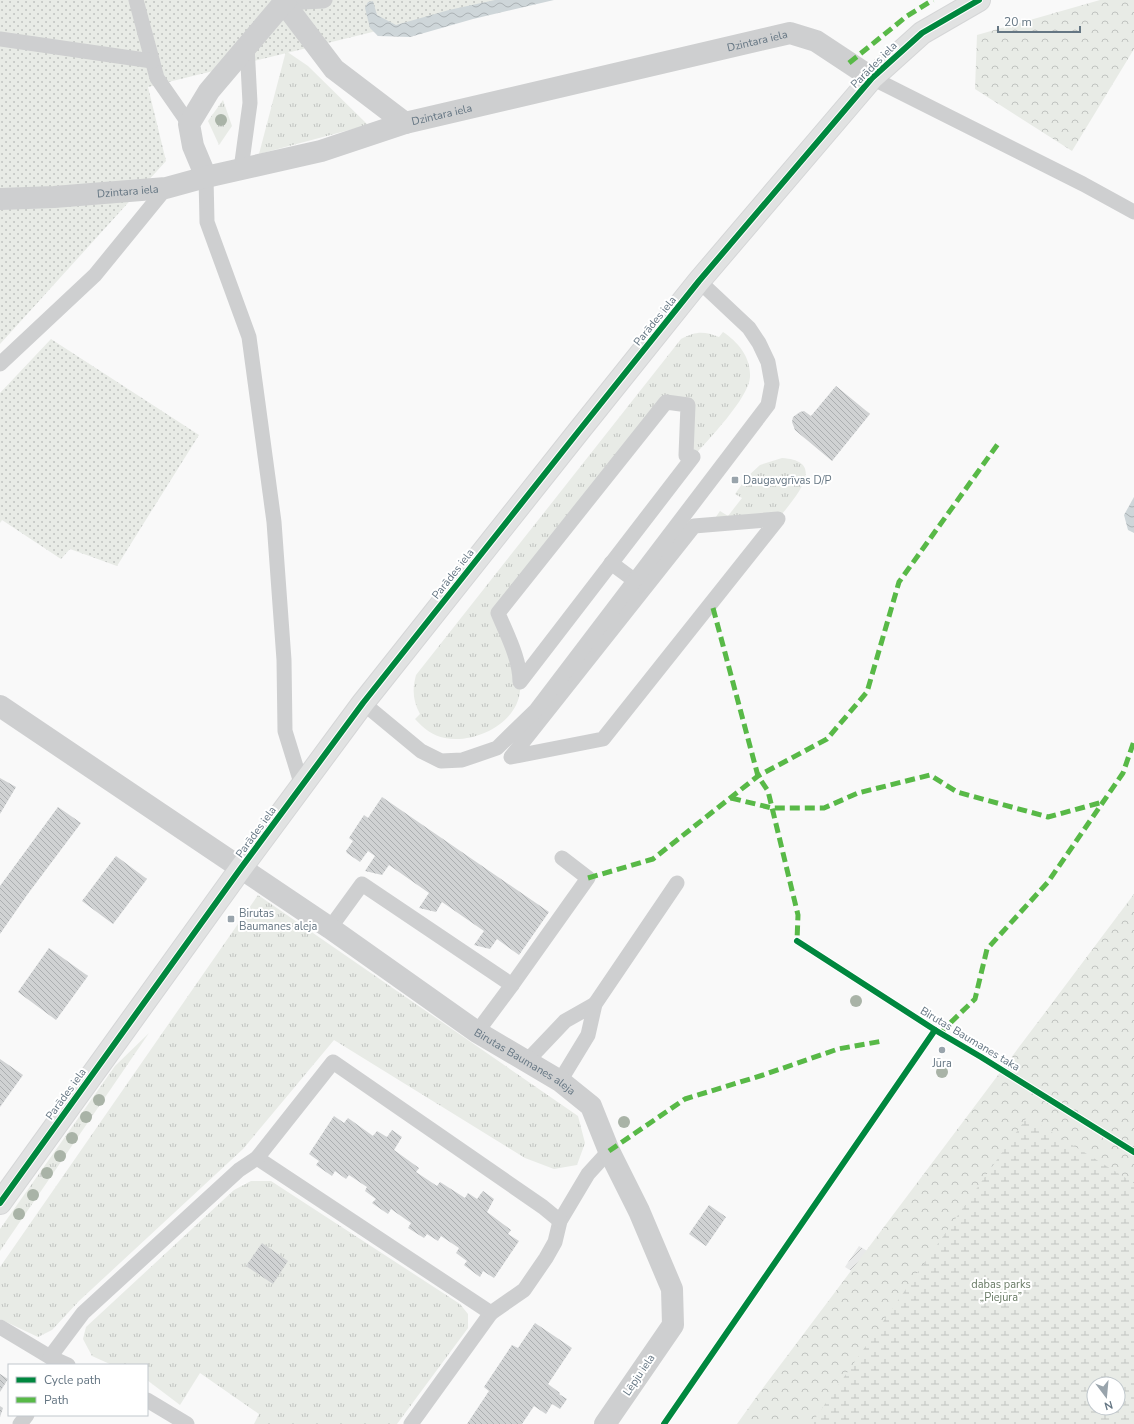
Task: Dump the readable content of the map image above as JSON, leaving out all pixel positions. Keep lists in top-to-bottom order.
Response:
{
  "streets": {
    "street": [
      "Dzintara iela",
      "Parādes iela",
      "Birutas Baumanes aleja",
      "Lēpju iela"
    ],
    "cycle path": ["Birutas Baumanes taka"]
  },
  "crossings": [
    ["Dzintara iela", "Parādes iela"],
    ["Parādes iela", "Birutas Baumanes aleja"],
    ["Birutas Baumanes aleja", "Lēpju iela"]
  ],
  "parks": ["dabas parks „Piejūra”"],
  "places": {
    "transit": ["Daugavgrīvas D/P", "Birutas Baumanes aleja"],
    "other": ["Jūra"]
  },
  "legend": ["Cycle path", "Path"],
  "scale_bar": "20 m",
  "north": "bottom"
}
